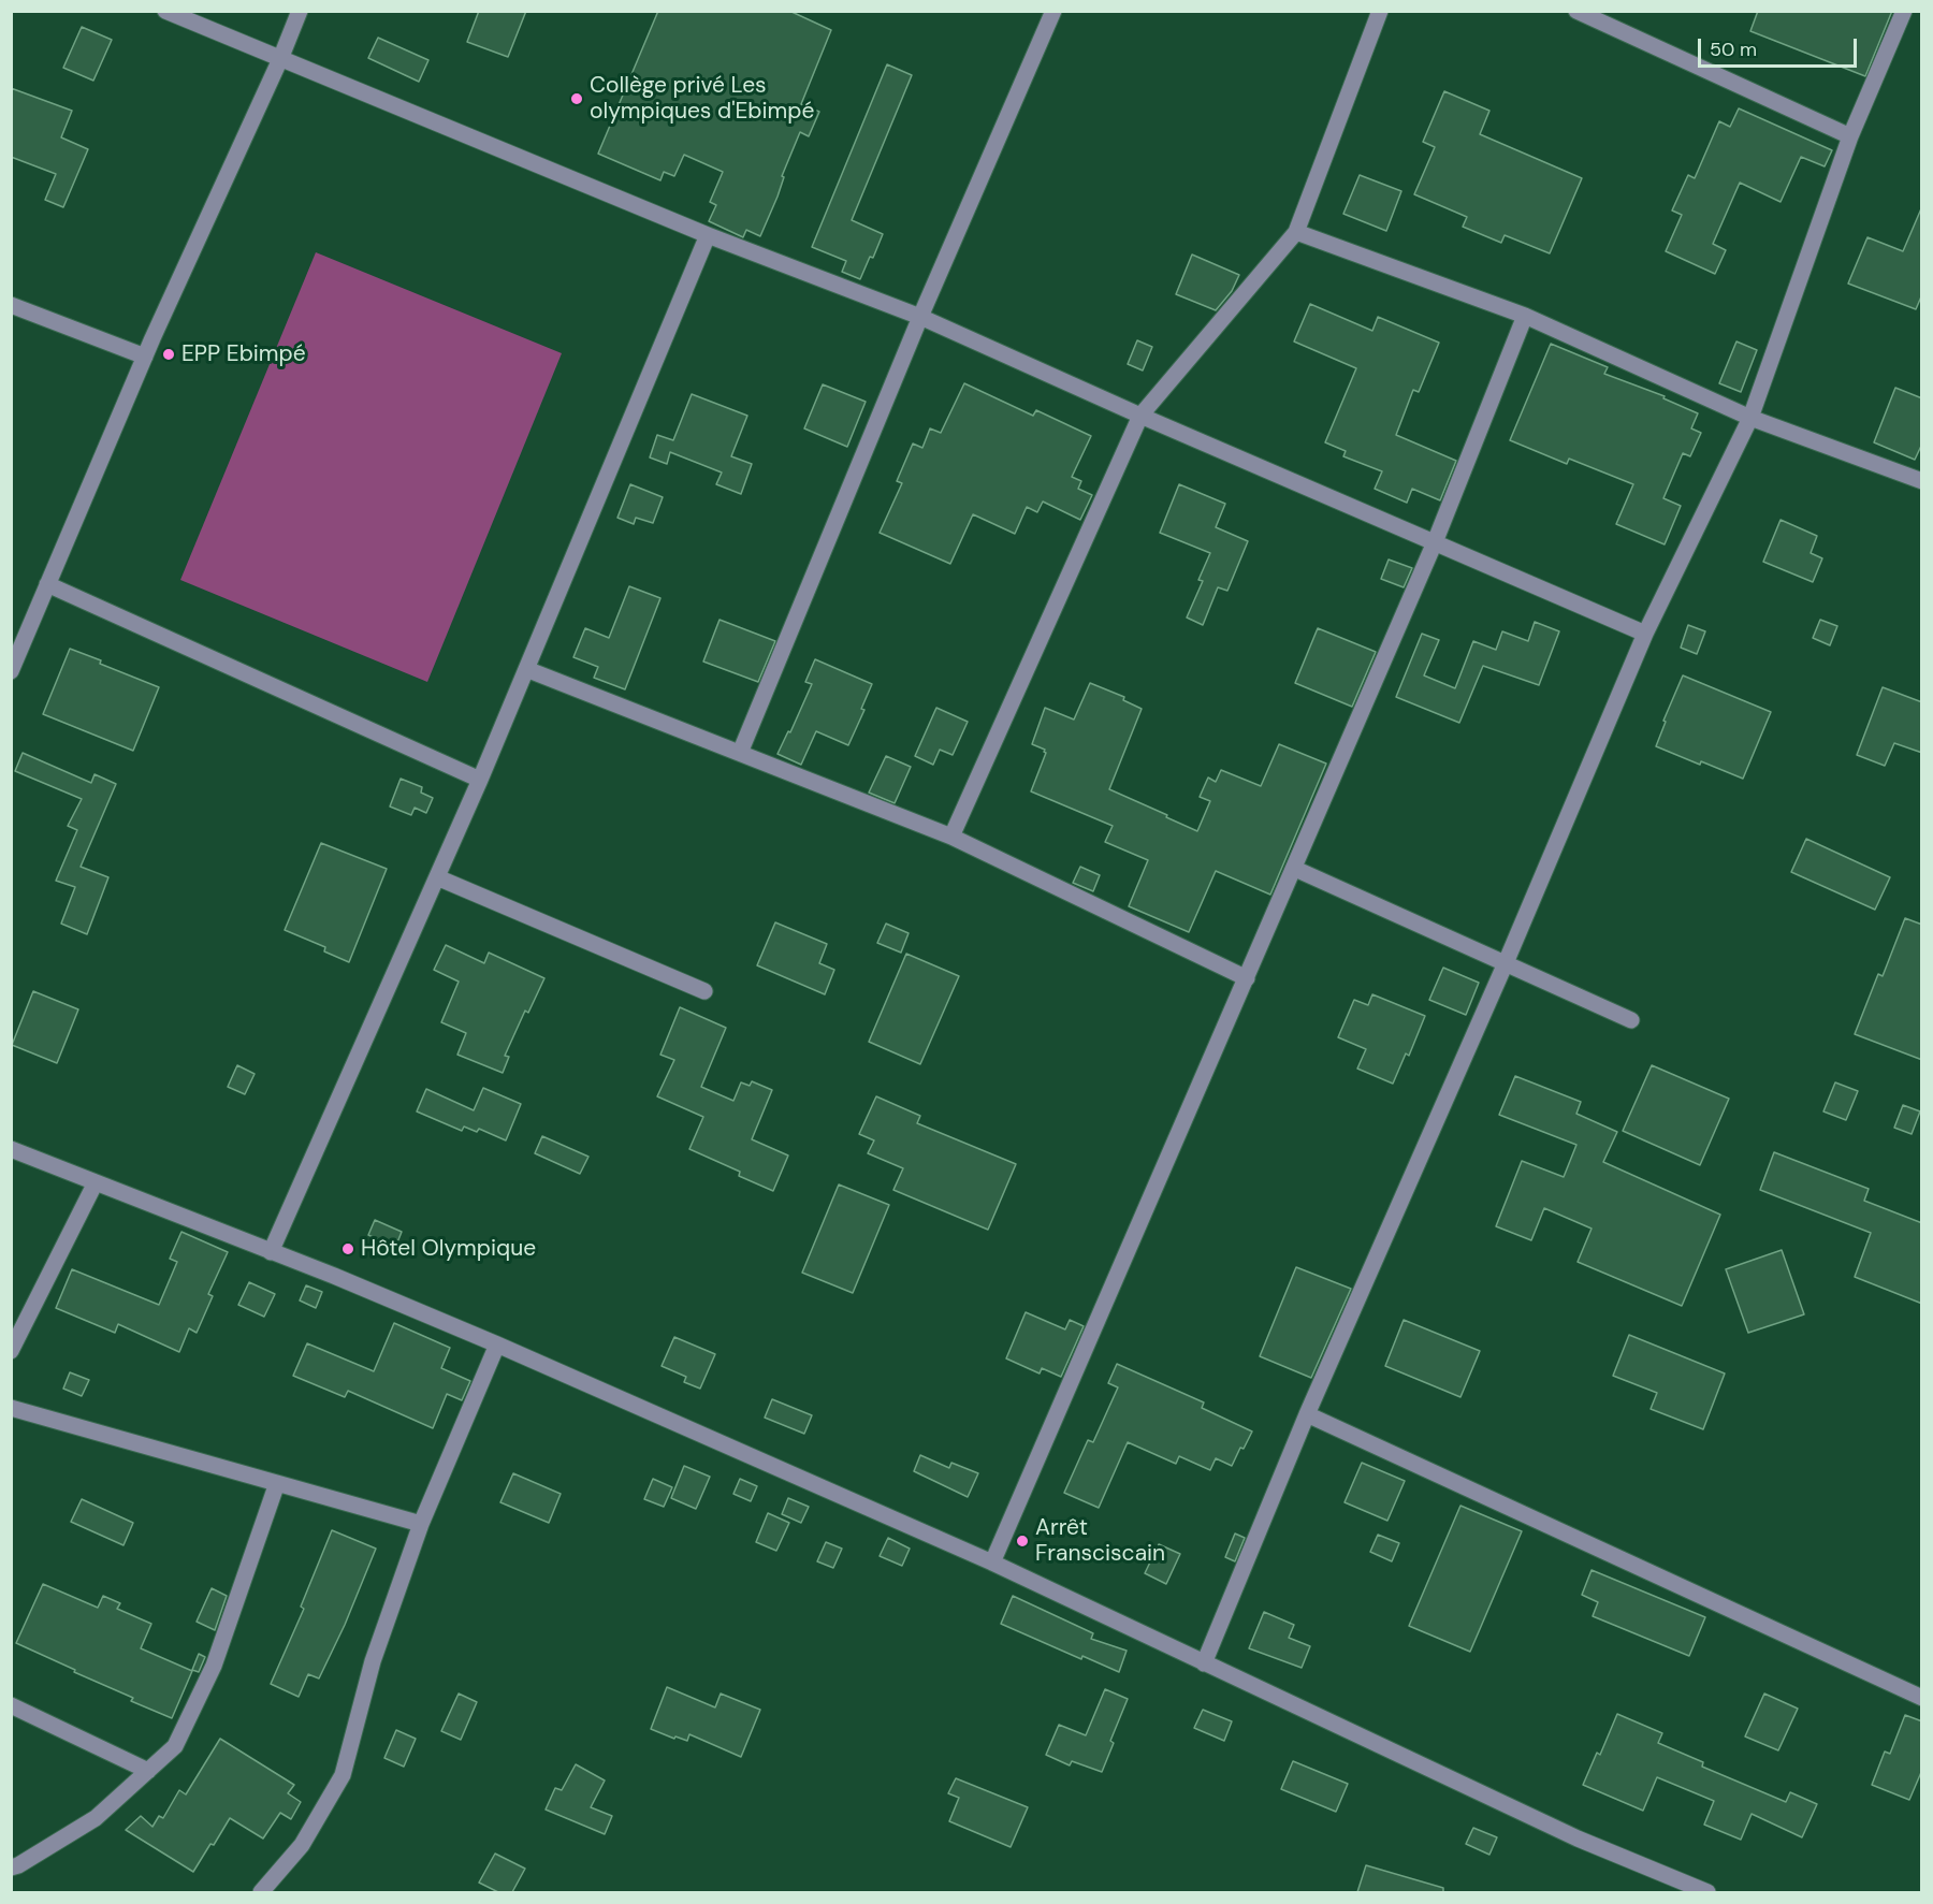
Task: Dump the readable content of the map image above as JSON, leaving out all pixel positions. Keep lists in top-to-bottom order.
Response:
{
  "places": [
    "Collège privé Les olympiques d'Ebimpé",
    "EPP Ebimpé",
    "Hôtel Olympique",
    "Arrêt Fransciscain"
  ],
  "scale_bar": "50 m"
}
